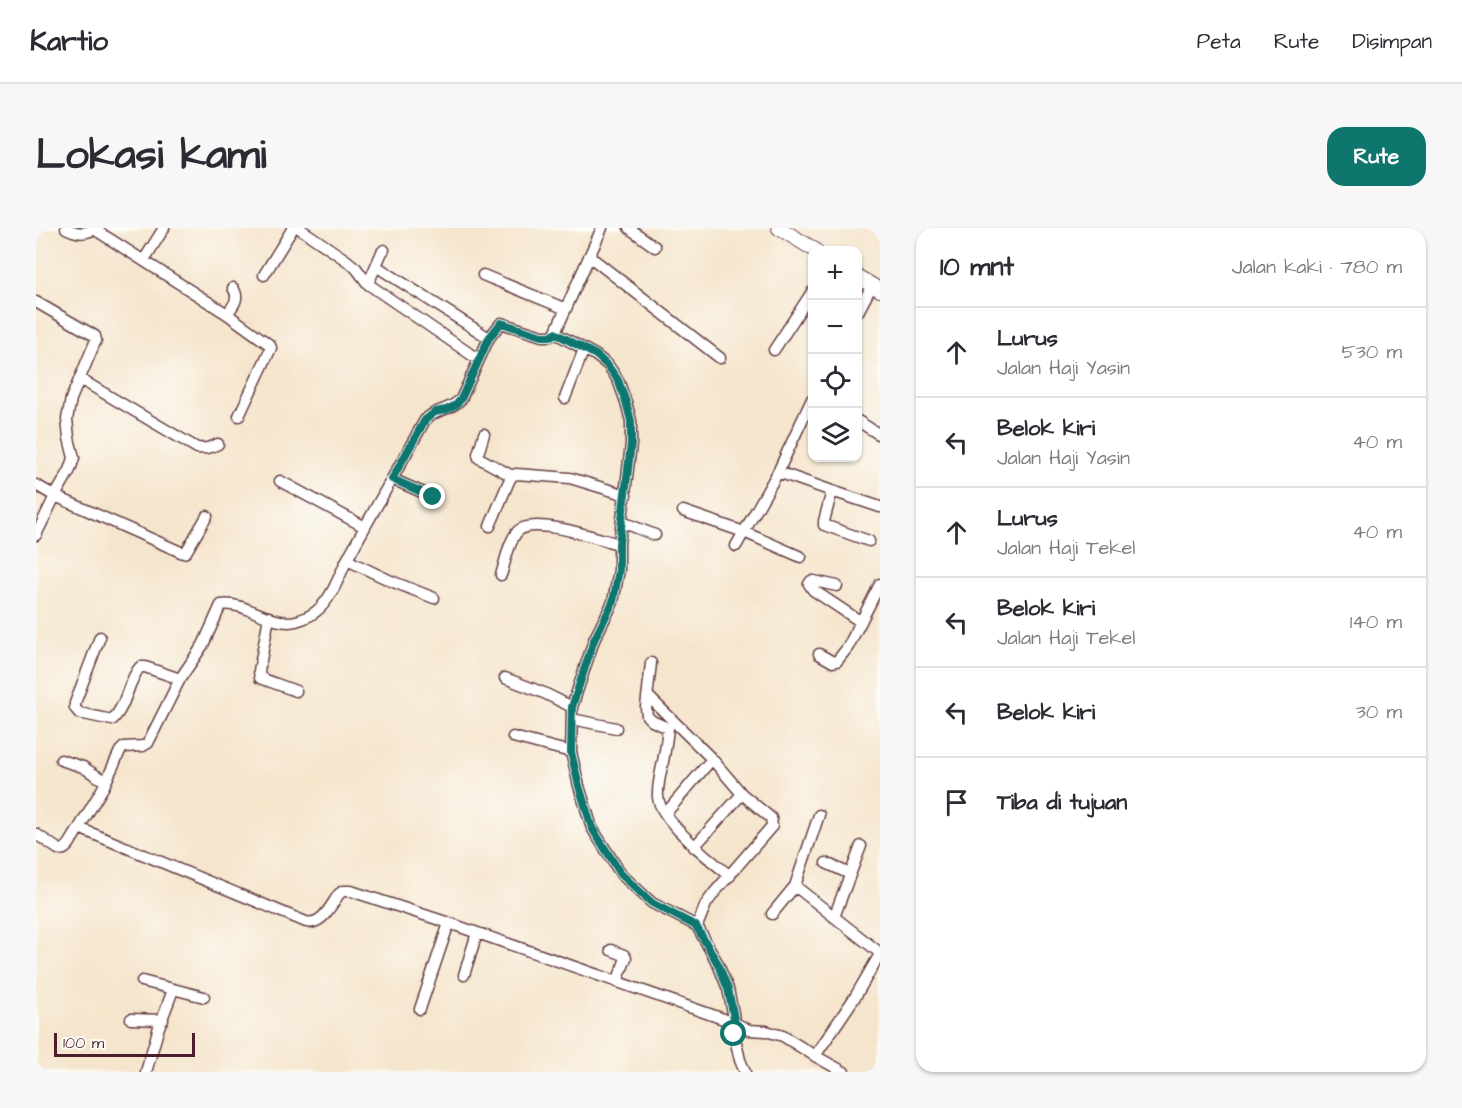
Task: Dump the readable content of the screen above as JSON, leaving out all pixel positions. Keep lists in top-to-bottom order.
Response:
{
  "scale_bar": "100 m",
  "page": {
    "header": "Kartio",
    "nav": ["Peta", "Rute", "Disimpan"],
    "title": "Lokasi kami",
    "buttons": "Rute",
    "heading": ["10 mnt", "Jalan kaki · 780 m"],
    "map_buttons": ["+", "−"],
    "list": [
      ["Lurus", "Jalan Haji Yasin", "530 m"],
      ["Belok kiri", "Jalan Haji Yasin", "40 m"],
      ["Lurus", "Jalan Haji Tekel", "40 m"],
      ["Belok kiri", "Jalan Haji Tekel", "140 m"],
      ["Belok kiri", "30 m"],
      "Tiba di tujuan"
    ],
    "scale": "100 m"
  }
}
